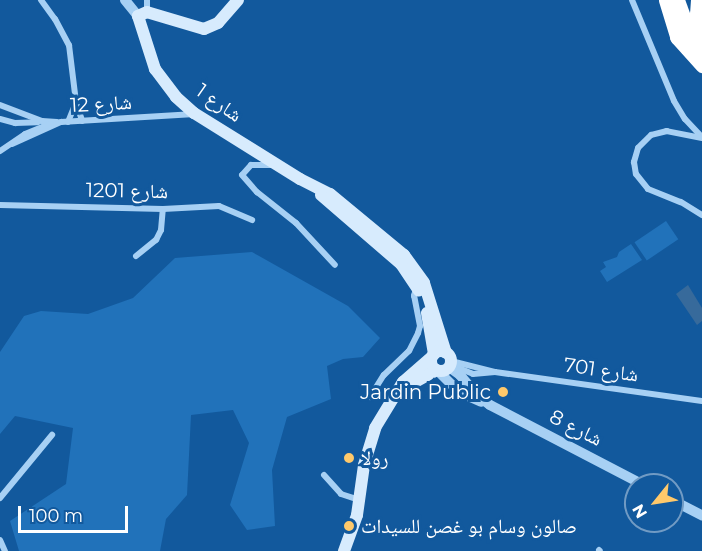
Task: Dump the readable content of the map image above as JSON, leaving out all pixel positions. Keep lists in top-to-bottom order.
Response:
{
  "streets": {
    "main road": ["شارع 1"],
    "street": [
      "شارع 12",
      "شارع 1201",
      "شارع 701",
      "شارع 8"
    ]
  },
  "crossings": [
    ["شارع 1", "شارع 12"],
    ["شارع 1", "شارع 701"],
    ["شارع 1", "شارع 8"],
    ["شارع 701", "شارع 8"]
  ],
  "places": ["Jardin Public", "رولا", "صالون وسام بو غصن للسيدات"],
  "scale_bar": "100 m",
  "north": "bottom left"
}
